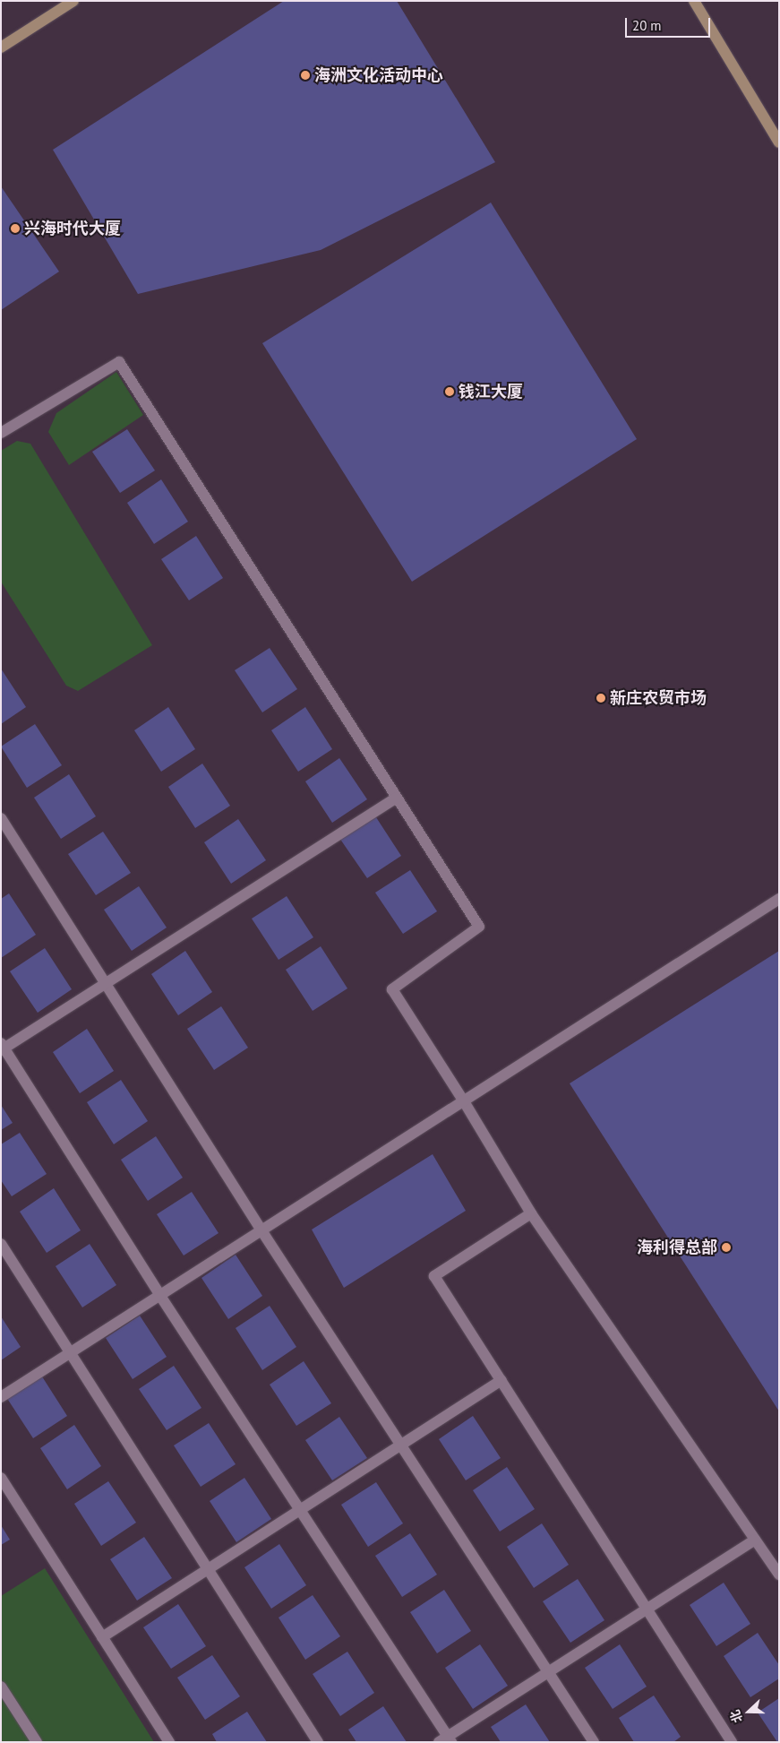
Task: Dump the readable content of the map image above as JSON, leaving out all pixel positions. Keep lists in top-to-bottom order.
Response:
{
  "places": [
    "海洲文化活动中心",
    "兴海时代大厦",
    "钱江大厦",
    "新庄农贸市场",
    "海利得总部"
  ],
  "scale_bar": "20 m",
  "north": "left"
}
